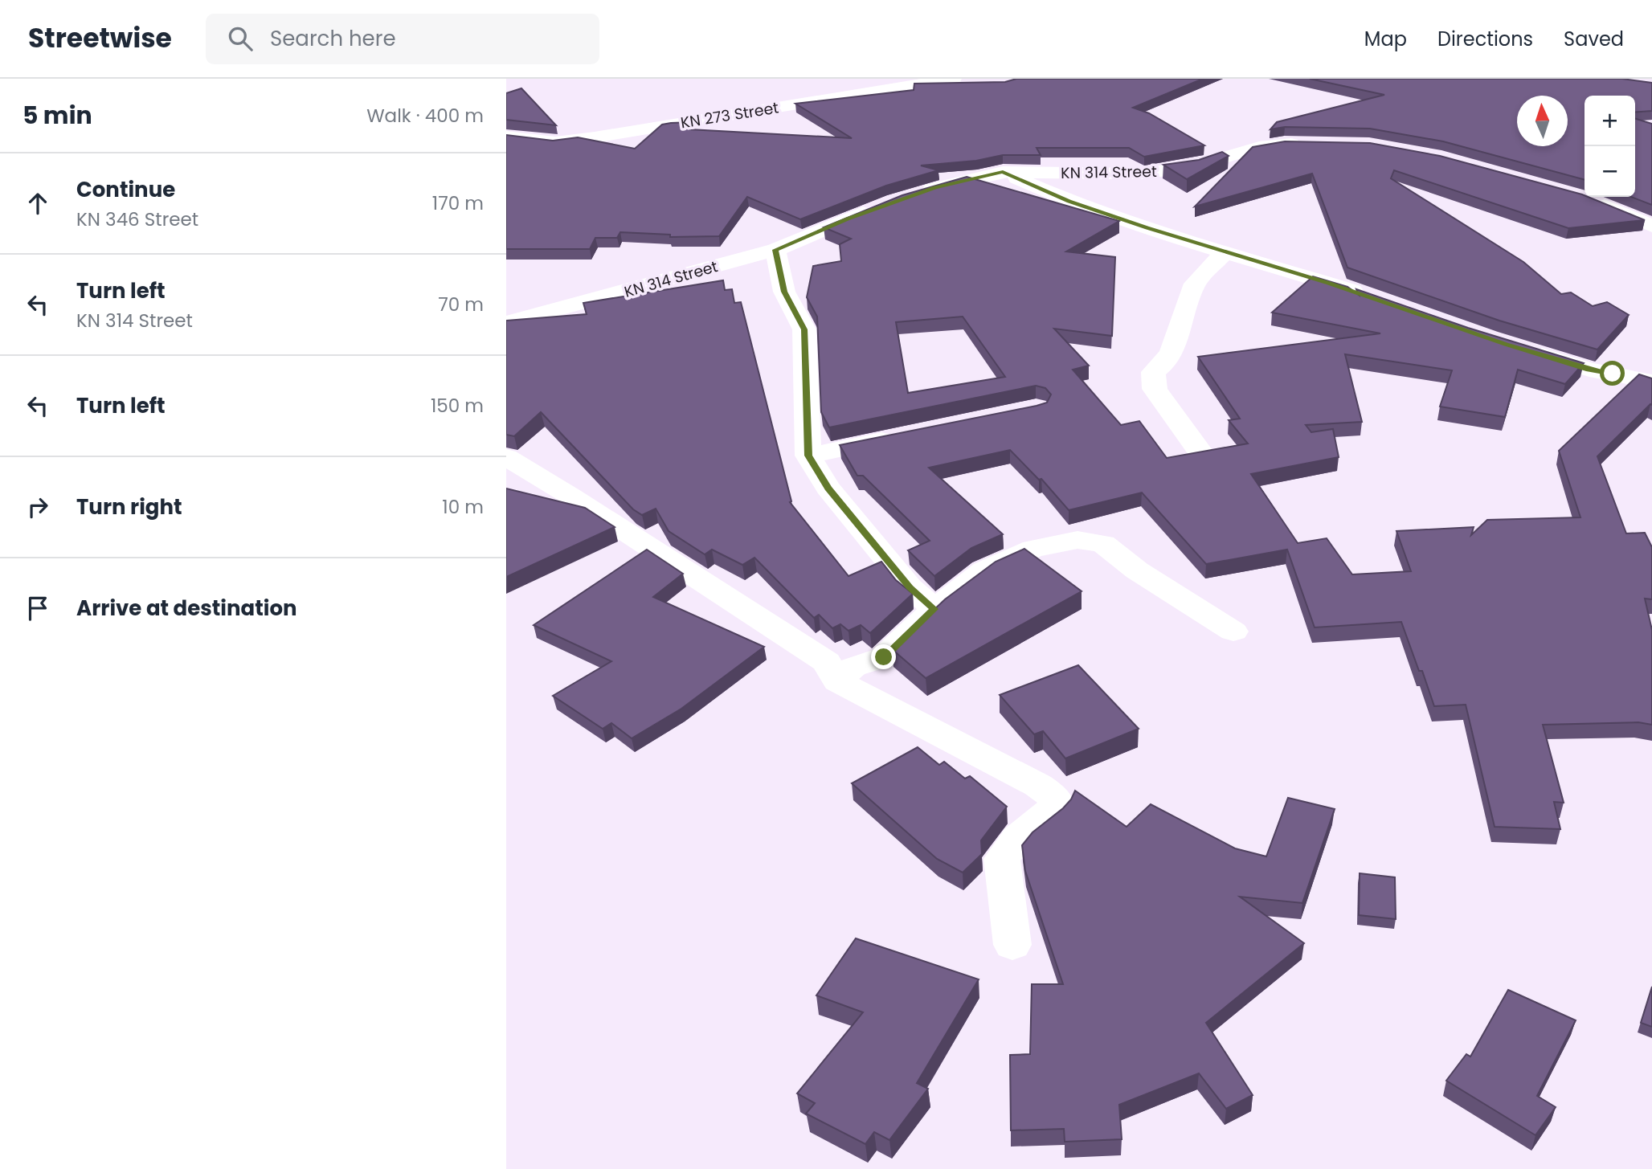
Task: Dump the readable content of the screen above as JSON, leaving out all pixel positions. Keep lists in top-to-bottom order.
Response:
{
  "streets": {
    "street": ["KN 273 Street", "KN 314 Street"]
  },
  "north": "top",
  "page": {
    "header": "Streetwise",
    "search": "Search here",
    "nav": ["Map", "Directions", "Saved"],
    "heading": ["5 min", "Walk · 400 m"],
    "map_buttons": ["+", "−"],
    "list": [
      ["Continue", "KN 346 Street", "170 m"],
      ["Turn left", "KN 314 Street", "70 m"],
      ["Turn left", "150 m"],
      ["Turn right", "10 m"],
      "Arrive at destination"
    ]
  }
}
